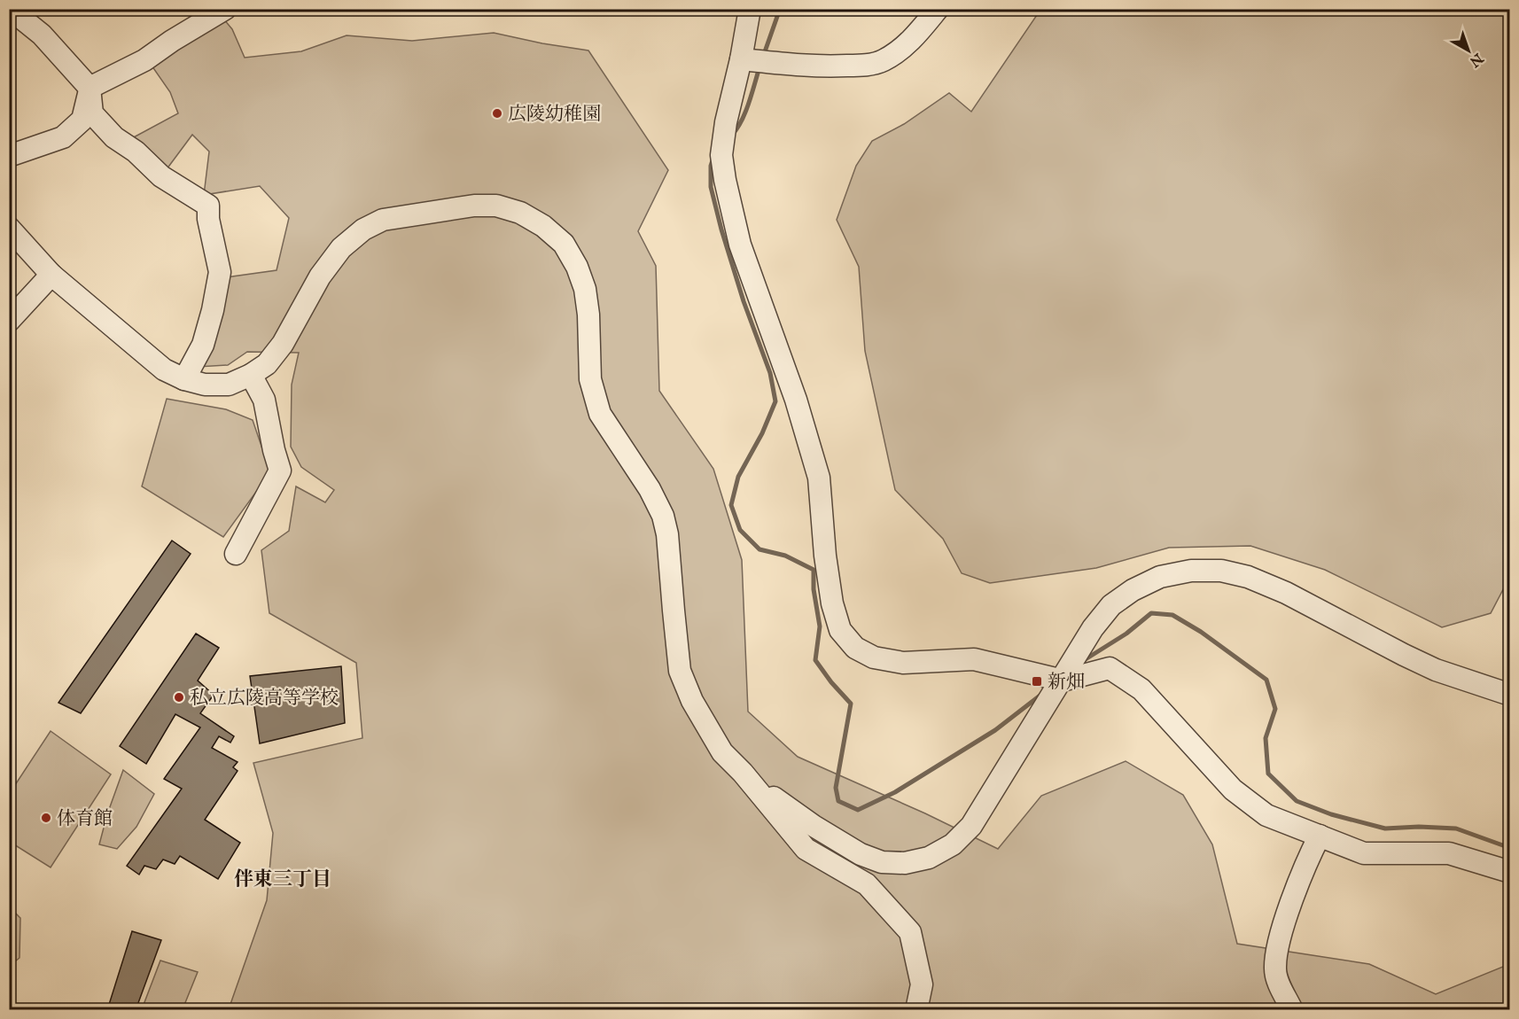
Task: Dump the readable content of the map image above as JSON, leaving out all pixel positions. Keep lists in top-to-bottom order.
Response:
{
  "districts": ["伴東三丁目"],
  "places": {
    "other": ["広陵幼稚園", "私立広陵高等学校", "体育館"],
    "transit": ["新畑"]
  },
  "north": "bottom right"
}
